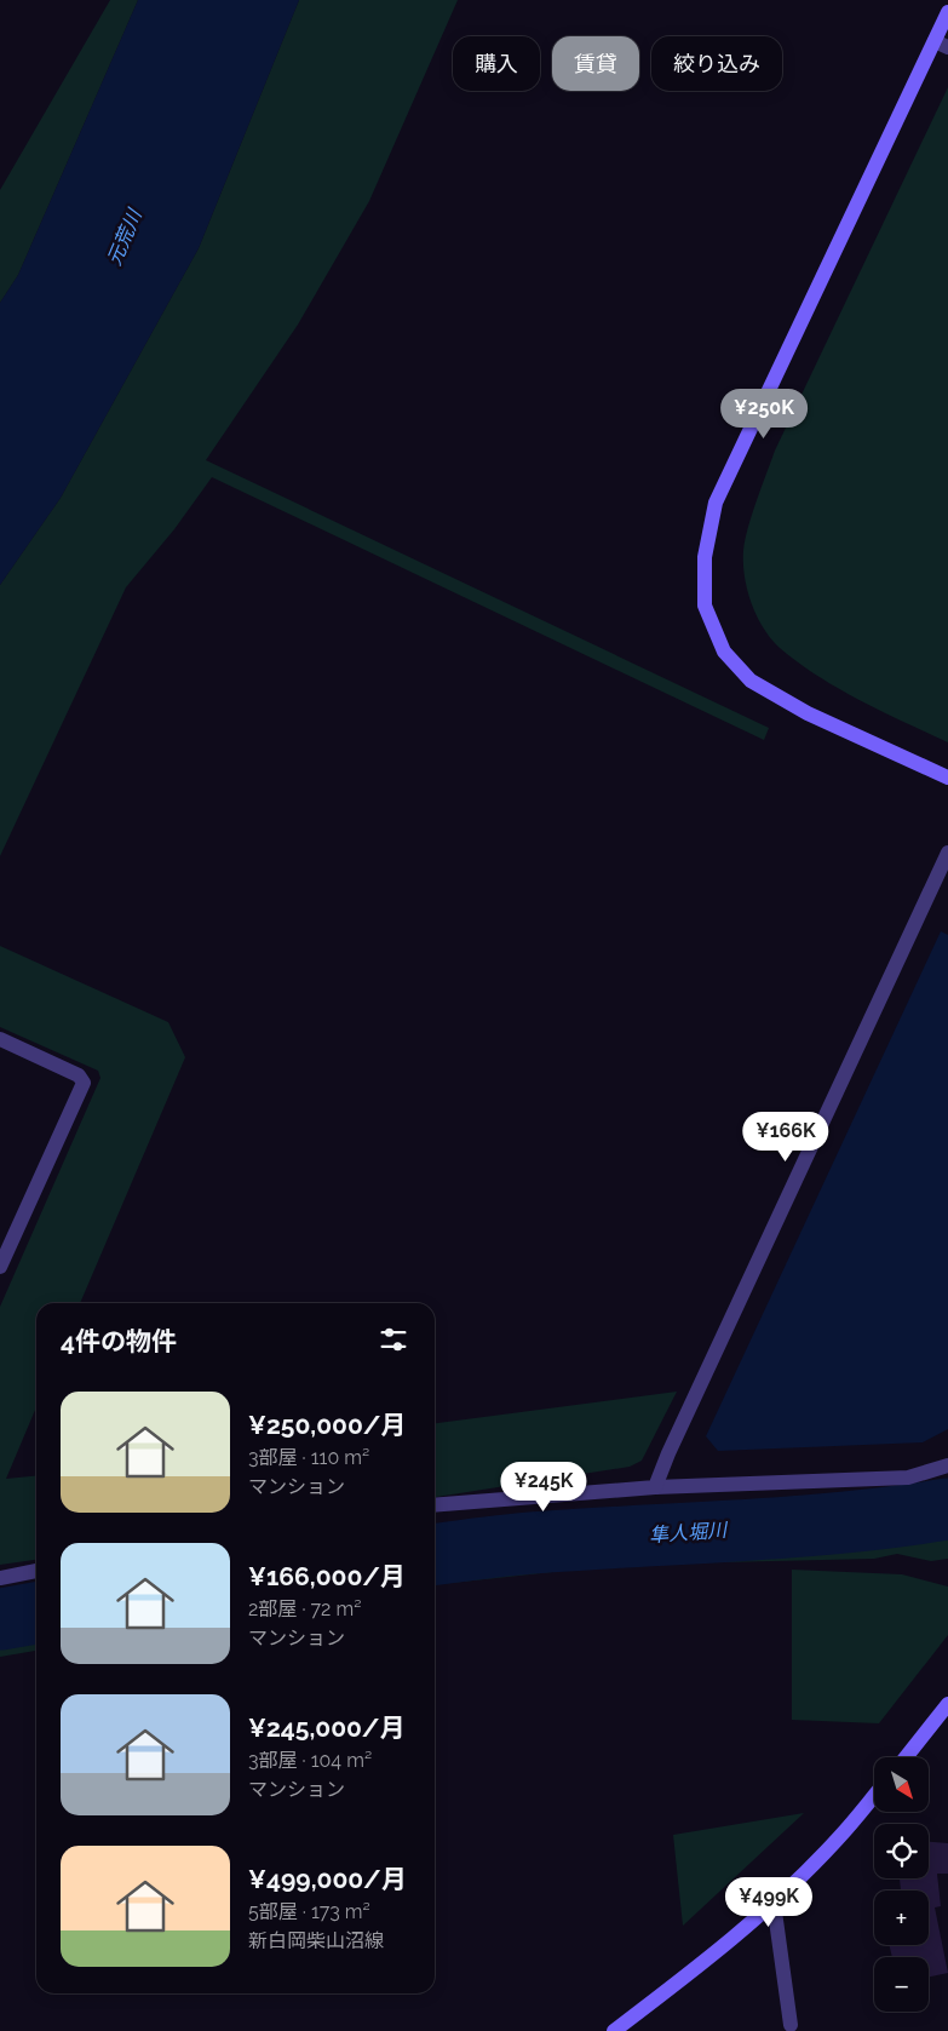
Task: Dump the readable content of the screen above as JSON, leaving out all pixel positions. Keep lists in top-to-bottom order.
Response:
{
  "water": ["元荒川", "隼人堀川"],
  "north": "bottom right",
  "page": {
    "chip": ["購入", "賃貸", "絞り込み"],
    "price": [
      "¥250K",
      "¥166K",
      "¥245K",
      "¥499K"
    ],
    "heading": "4件の物件",
    "list": [
      {
        "name": "¥250,000/月",
        "note": "3部屋 · 110 m² · マンション"
      },
      {
        "name": "¥166,000/月",
        "note": "2部屋 · 72 m² · マンション"
      },
      {
        "name": "¥245,000/月",
        "note": "3部屋 · 104 m² · マンション"
      },
      {
        "name": "¥499,000/月",
        "note": "5部屋 · 173 m² · 新白岡柴山沼線"
      }
    ],
    "map_buttons": ["+", "−"]
  }
}
